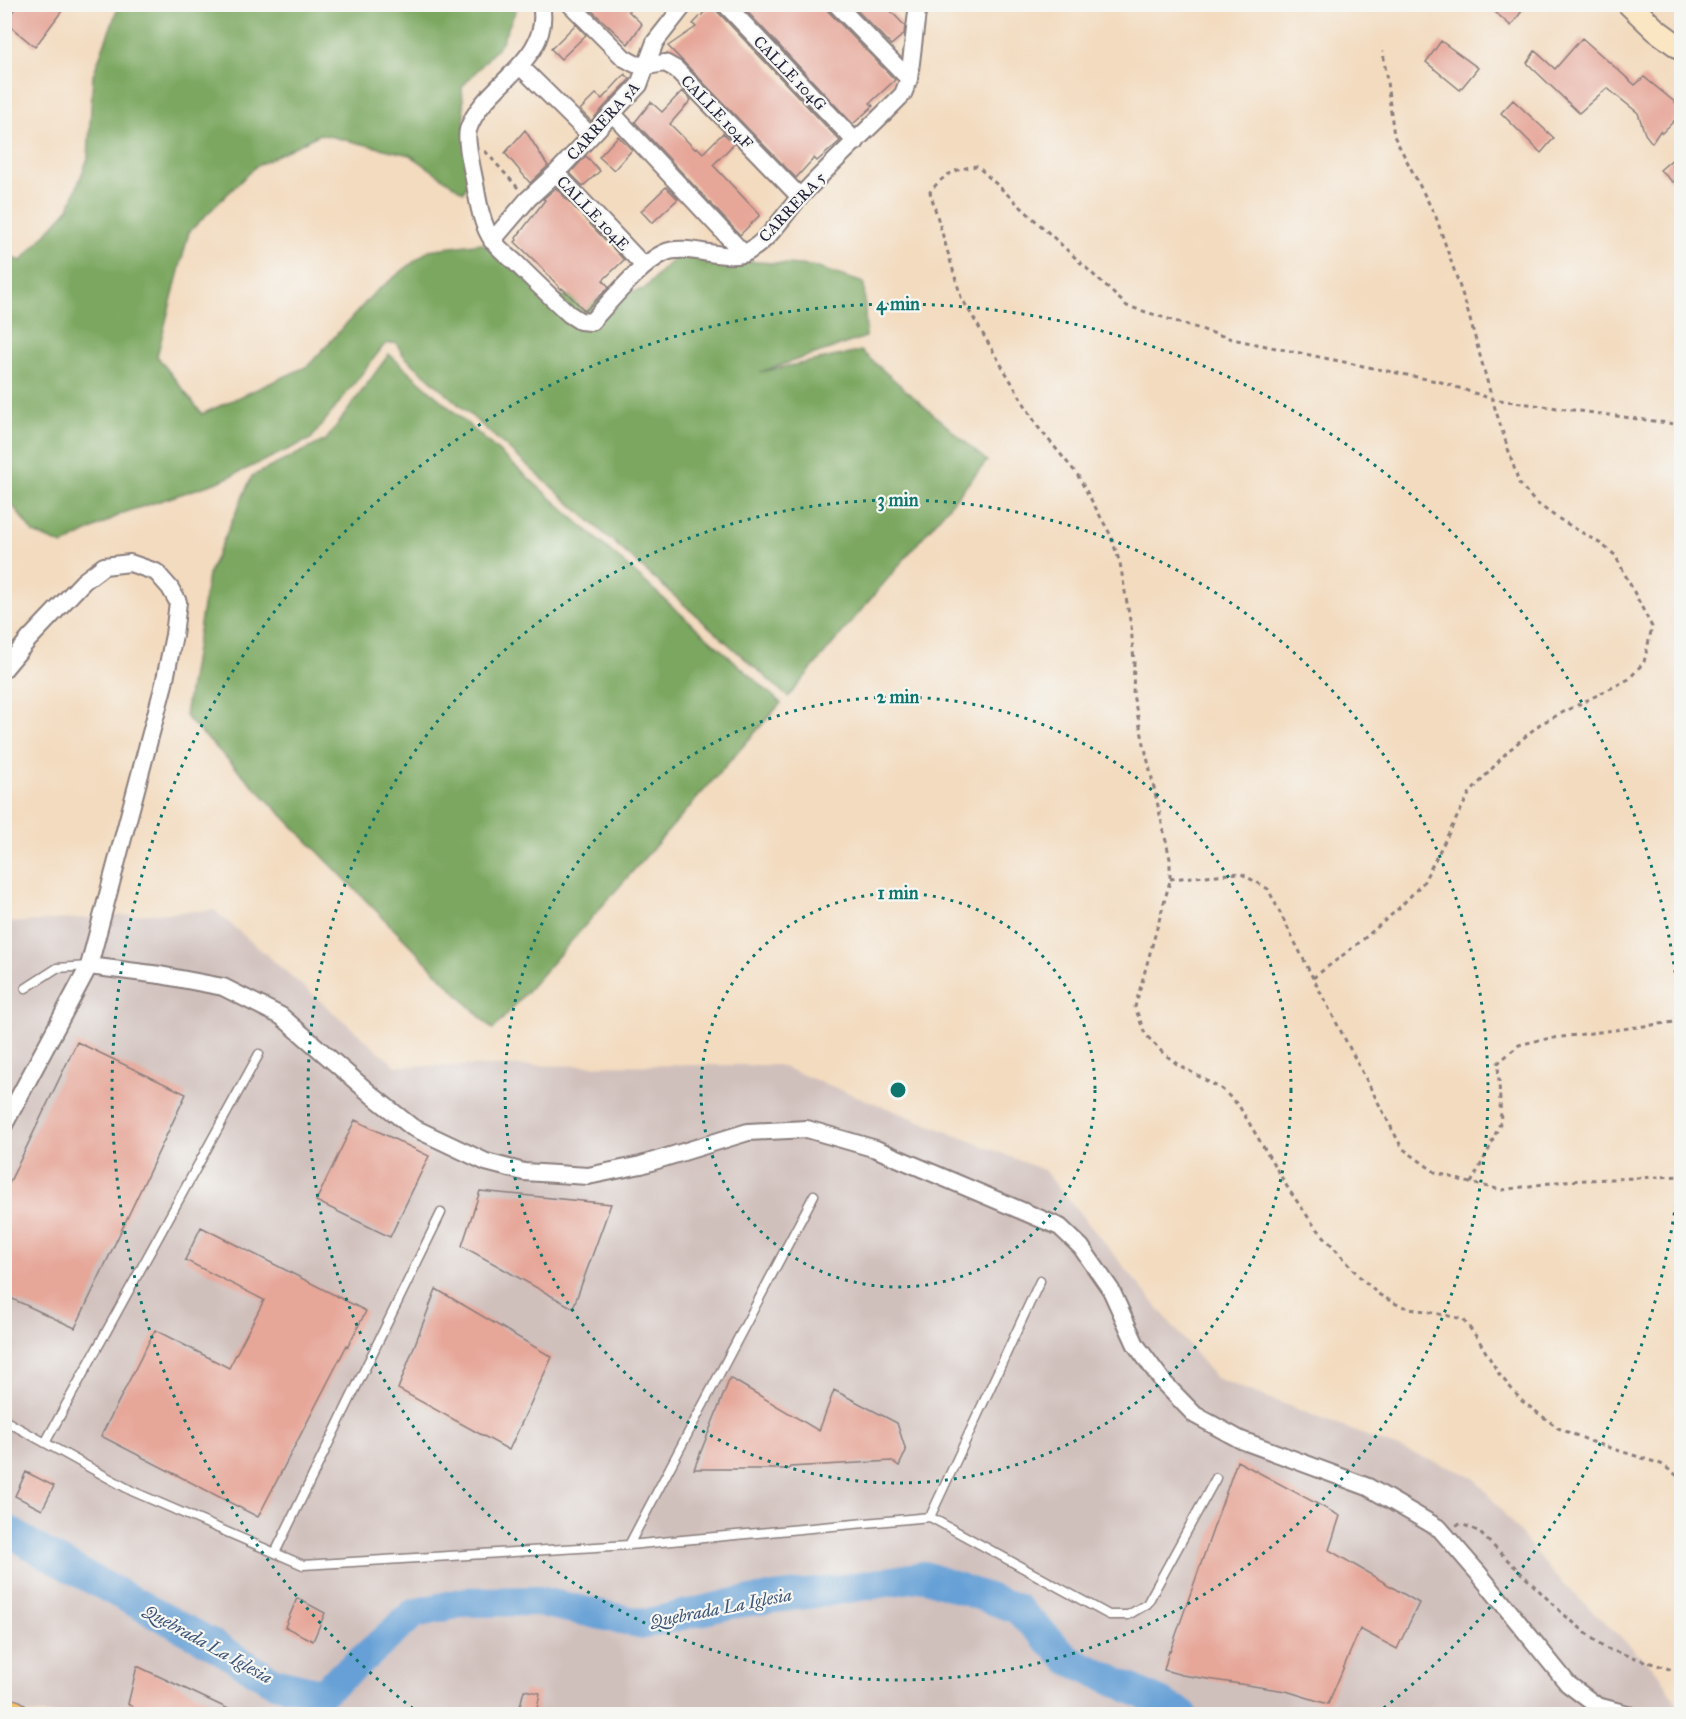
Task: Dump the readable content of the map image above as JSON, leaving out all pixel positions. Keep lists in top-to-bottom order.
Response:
{
  "streets": {
    "street": [
      "CALLE 104G",
      "CALLE 104F",
      "CARRERA 5A",
      "CARRERA 5",
      "CALLE 104E"
    ]
  },
  "crossings": [
    ["CALLE 104G", "CARRERA 5"],
    ["CALLE 104F", "CARRERA 5A"],
    ["CALLE 104F", "CARRERA 5"],
    ["CARRERA 5A", "CALLE 104E"],
    ["CARRERA 5", "CALLE 104E"]
  ],
  "water": ["Quebrada La Iglesia"],
  "rings": [
    "4 min",
    "3 min",
    "2 min",
    "1 min"
  ]
}
